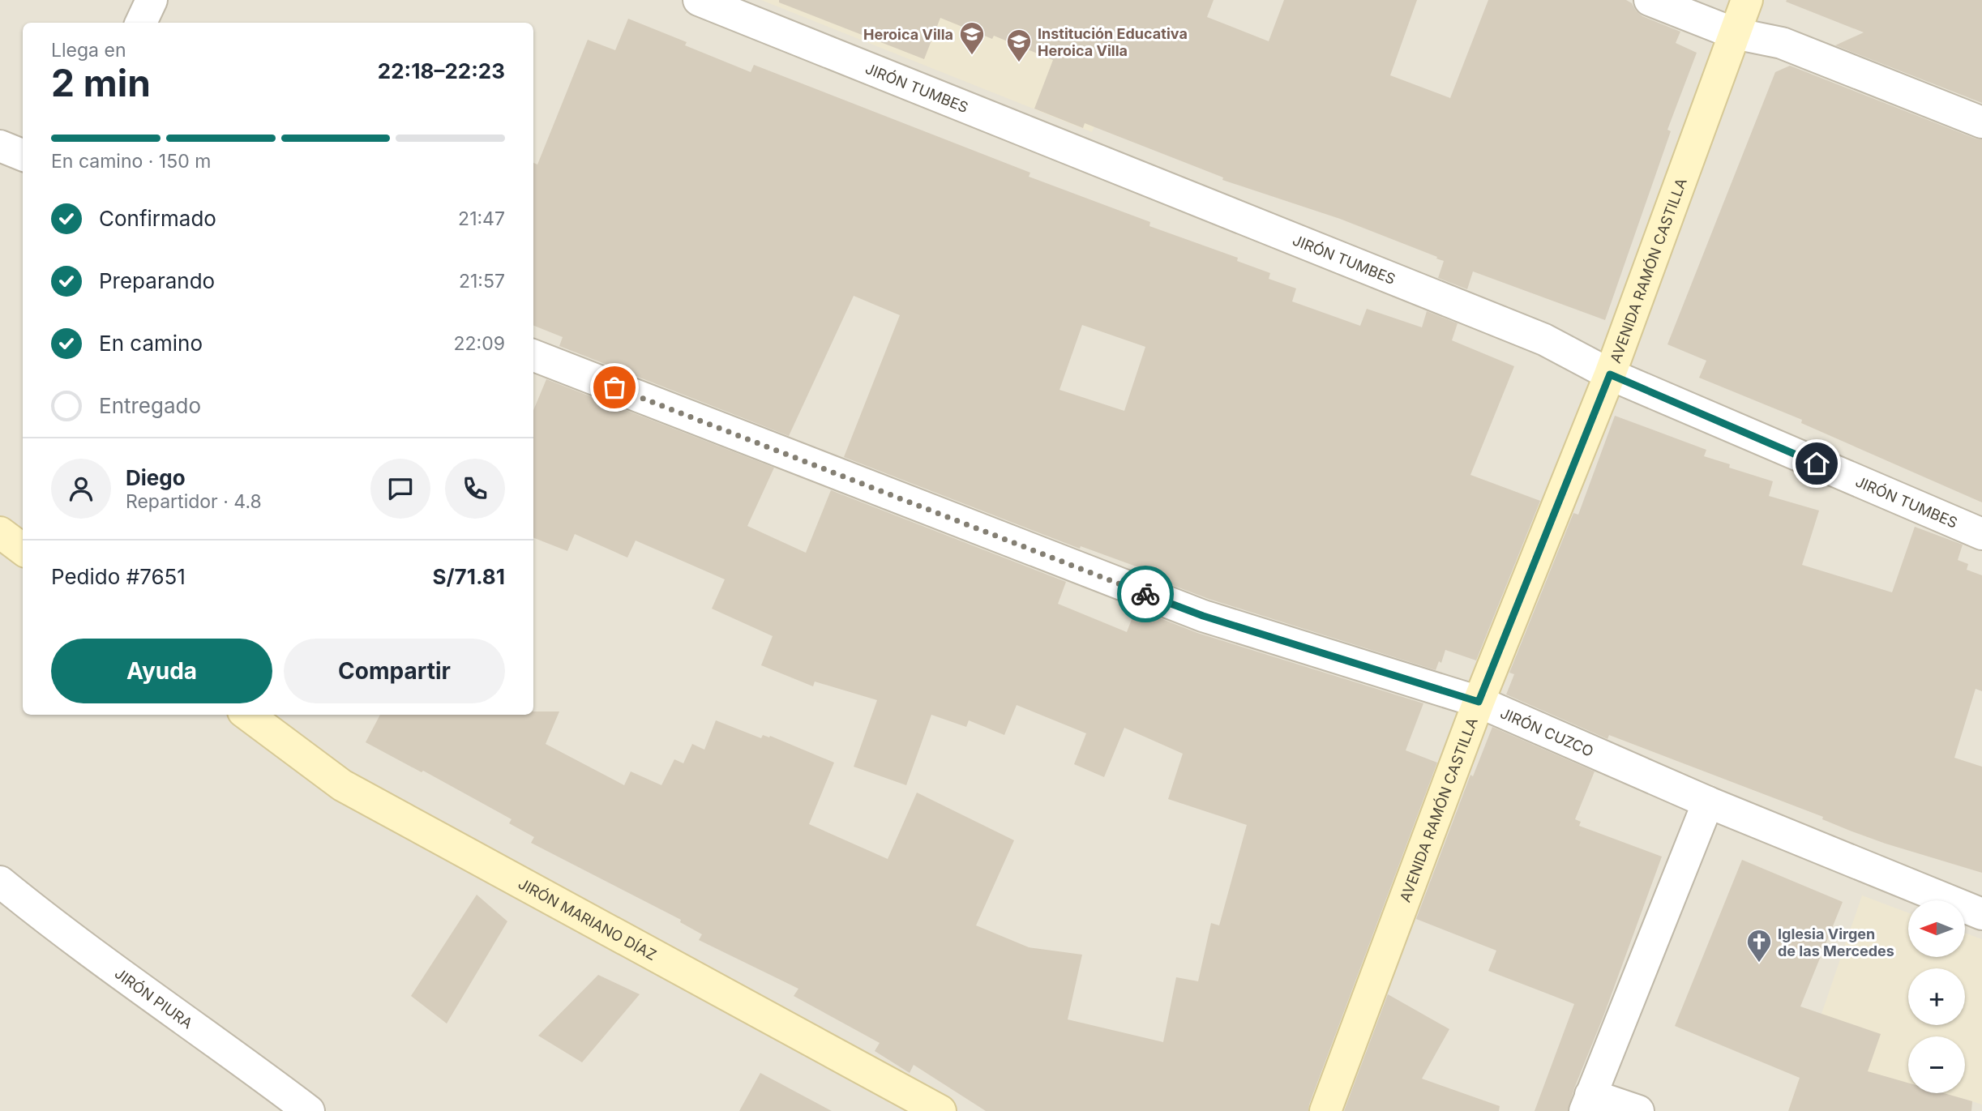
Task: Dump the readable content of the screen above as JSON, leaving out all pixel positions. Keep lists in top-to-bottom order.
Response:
{
  "streets": {
    "street": [
      "JIRÓN TUMBES",
      "AVENIDA RAMÓN CASTILLA",
      "JIRÓN CUZCO",
      "JIRÓN MARIANO DÍAZ",
      "JIRÓN PIURA"
    ]
  },
  "crossings": [
    ["JIRÓN TUMBES", "AVENIDA RAMÓN CASTILLA"],
    ["AVENIDA RAMÓN CASTILLA", "JIRÓN CUZCO"]
  ],
  "places": {
    "school or university": ["Heroica Villa", "Institución Educativa Heroica Villa"],
    "church": ["Iglesia Virgen de las Mercedes"]
  },
  "north": "left",
  "page": {
    "heading": ["2 min", "Llega en", "22:18–22:23"],
    "panel": [
      "Diego",
      "Repartidor · 4.8",
      "Pedido #7651",
      "S/71.81"
    ],
    "bar": "En camino · 150 m",
    "list": [
      ["Confirmado", "21:47"],
      ["Preparando", "21:57"],
      ["En camino", "22:09"],
      "Entregado"
    ],
    "buttons": ["Ayuda", "Compartir"],
    "map_buttons": ["+", "−"]
  }
}
